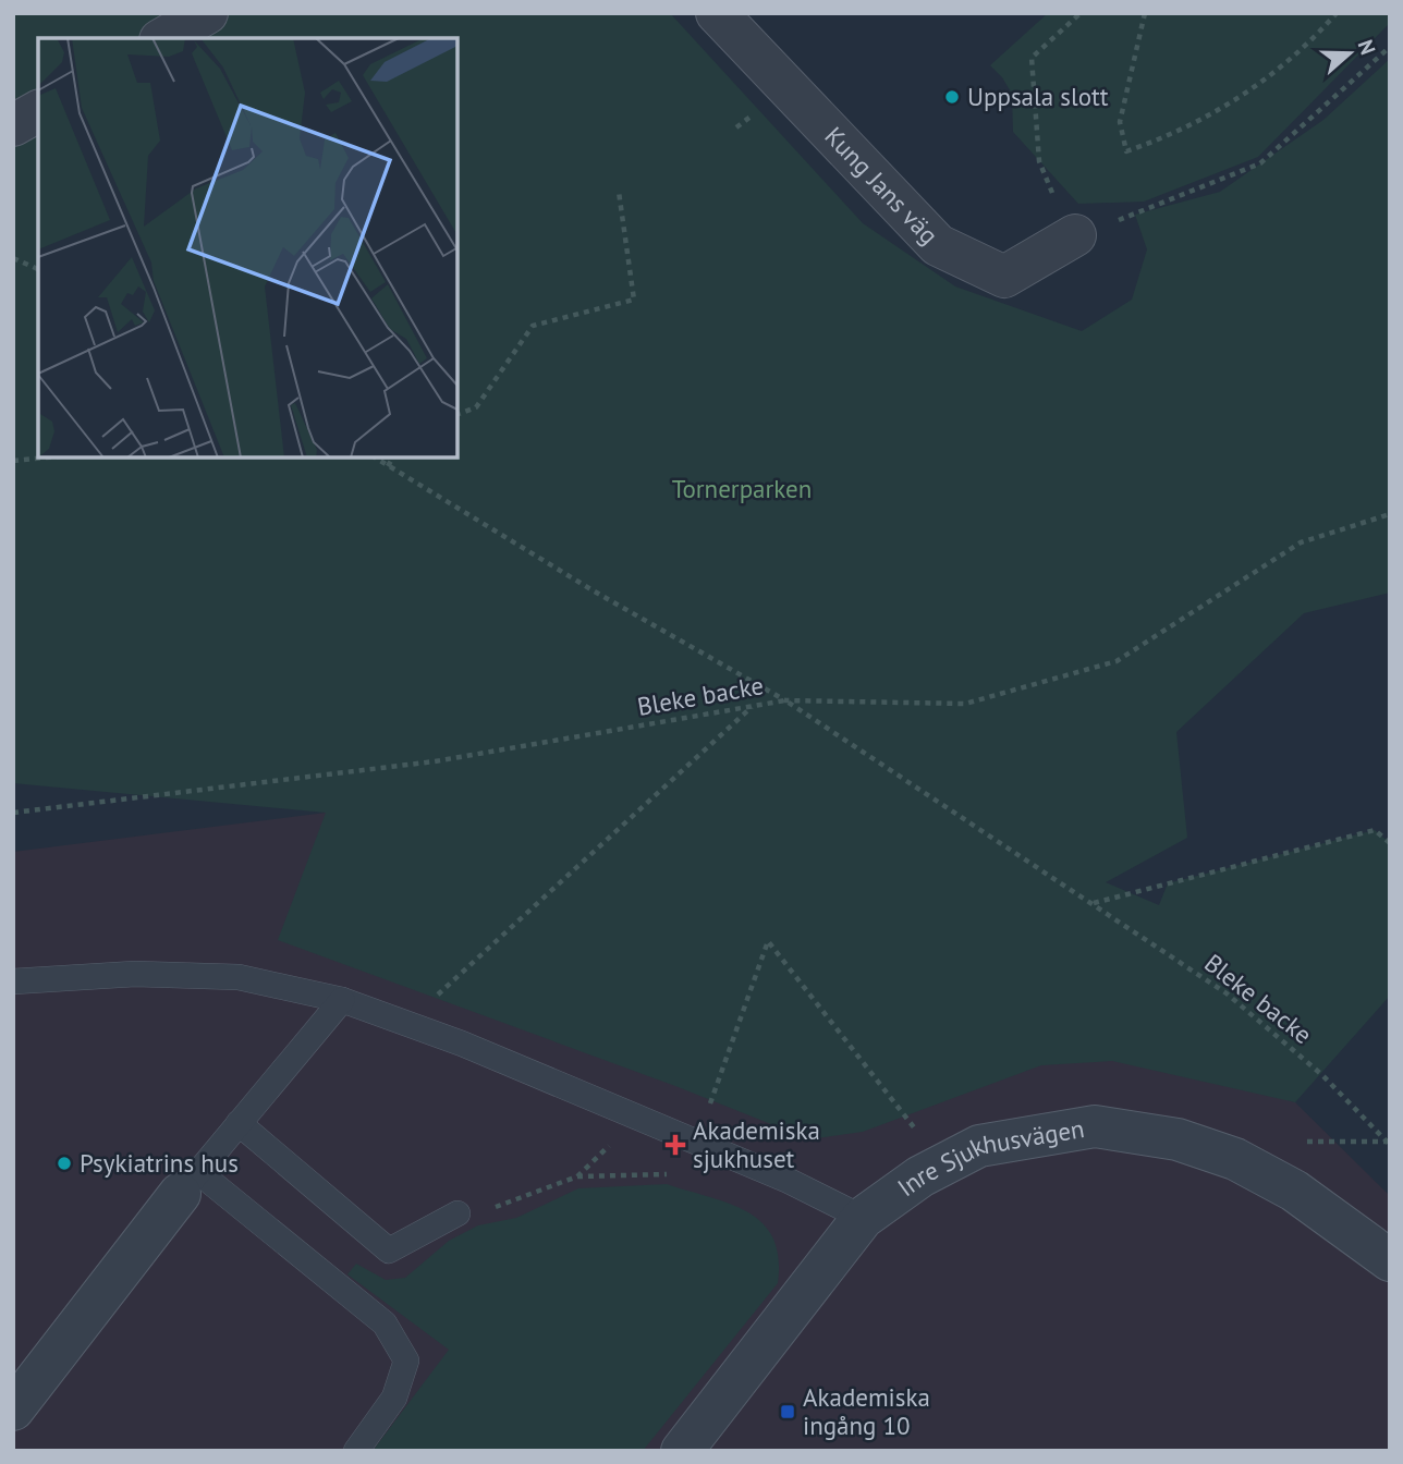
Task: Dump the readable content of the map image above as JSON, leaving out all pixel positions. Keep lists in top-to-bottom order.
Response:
{
  "streets": {
    "street": ["Kung Jans väg", "Inre Sjukhusvägen"],
    "path": ["Bleke backe"]
  },
  "parks": ["Tornerparken"],
  "places": {
    "other": ["Uppsala slott", "Psykiatrins hus"],
    "health": ["Akademiska sjukhuset"],
    "transit": ["Akademiska ingång 10"]
  },
  "north": "right"
}
